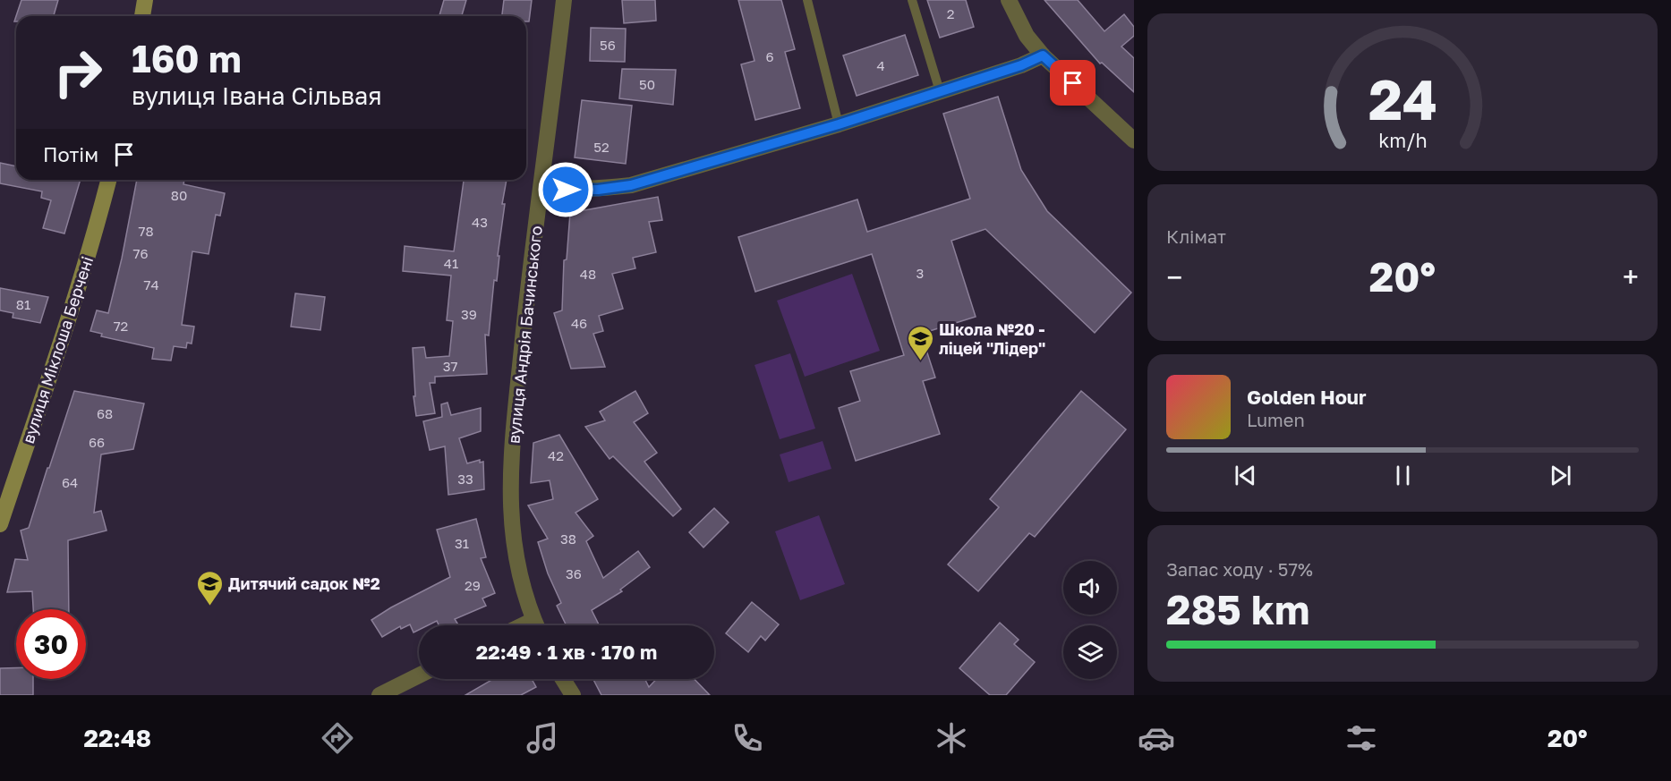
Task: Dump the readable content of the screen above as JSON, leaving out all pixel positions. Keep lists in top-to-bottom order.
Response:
{
  "streets": {
    "street": ["вулиця Андрія Бачинського", "вулиця Міклоша Берчені"]
  },
  "places": {
    "school or university": ["Школа №20 - ліцей \"Лідер\"", "Дитячий садок №2"]
  },
  "house_numbers": [
    "2",
    "56",
    "6",
    "4",
    "50",
    "52",
    "80",
    "43",
    "78",
    "76",
    "41",
    "3",
    "48",
    "74",
    "81",
    "39",
    "46",
    "72",
    "37",
    "68",
    "66",
    "42",
    "33",
    "64",
    "38",
    "31",
    "36",
    "29"
  ],
  "page": {
    "turn": ["160 m", "вулиця Івана Сільвая"],
    "then": "Потім",
    "tile": [
      "Клімат",
      ["Запас ходу · 57%", "285 km"]
    ],
    "heat": ["−", "20°", "+"],
    "song": ["Golden Hour", "Lumen"],
    "limit": "30",
    "trip": "22:49 · 1 хв · 170 m",
    "tabs": ["22:48", "20°"],
    "gauge": ["24", "km/h"]
  }
}
